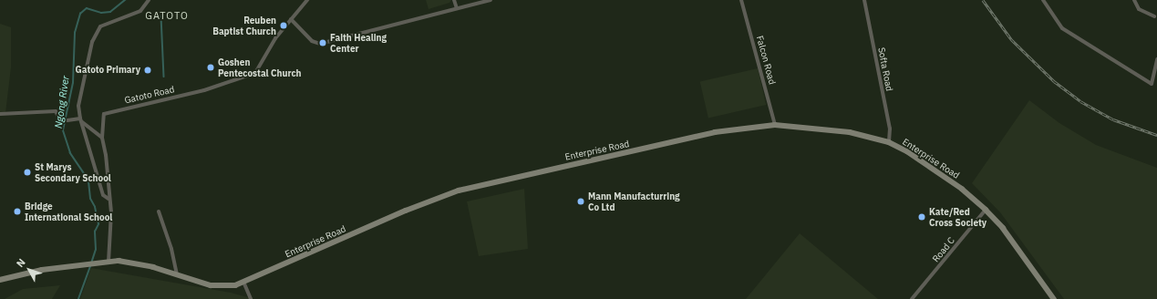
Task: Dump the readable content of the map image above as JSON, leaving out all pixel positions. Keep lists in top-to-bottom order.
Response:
{
  "streets": {
    "main road": ["Enterprise Road"],
    "street": [
      "Falcon Road",
      "Softa Road",
      "Gatoto Road",
      "Road C"
    ]
  },
  "crossings": [
    ["Falcon Road", "Enterprise Road"],
    ["Softa Road", "Enterprise Road"],
    ["Gatoto Road", "Enterprise Road"],
    ["Enterprise Road", "Road C"]
  ],
  "districts": ["GATOTO"],
  "water": ["Ngong River"],
  "places": [
    "Reuben Baptist Church",
    "Faith Healing Center",
    "Goshen Pentecostal Church",
    "Gatoto Primary",
    "St Marys Secondary School",
    "Mann Manufacturring Co Ltd",
    "Bridge International School",
    "Kate/Red Cross Society"
  ],
  "north": "top left"
}
